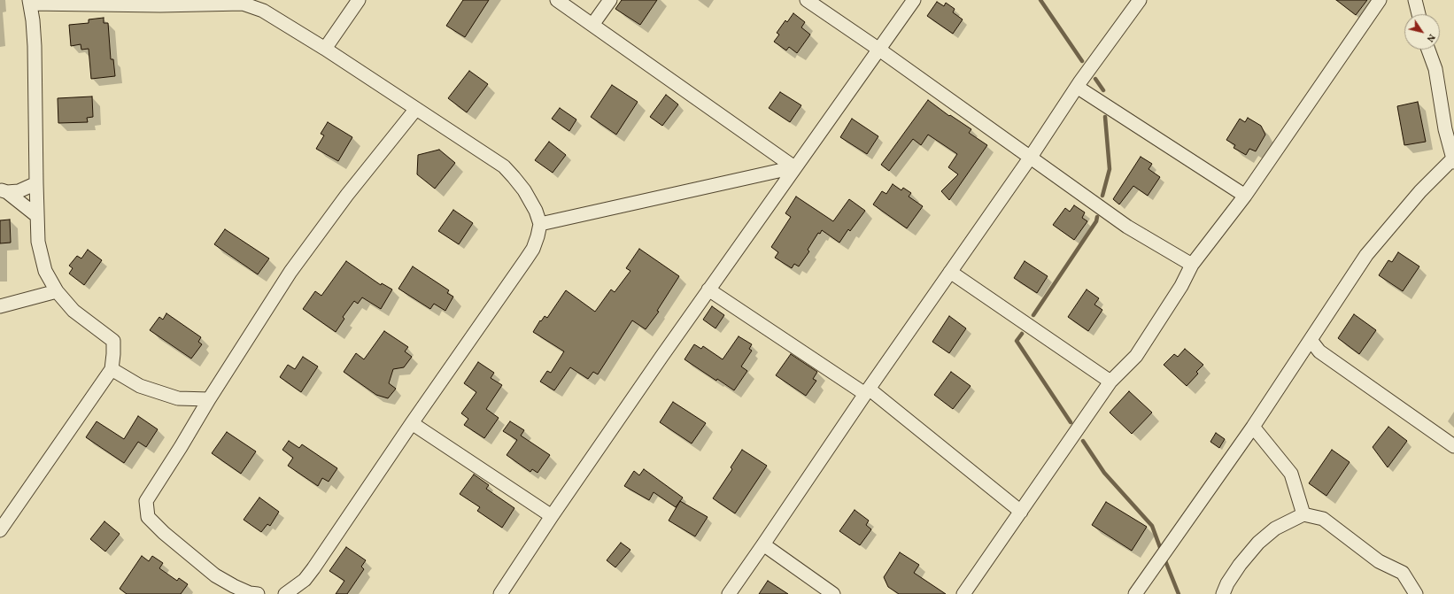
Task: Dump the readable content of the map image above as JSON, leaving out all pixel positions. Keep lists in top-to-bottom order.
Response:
{
  "north": "bottom right"
}
